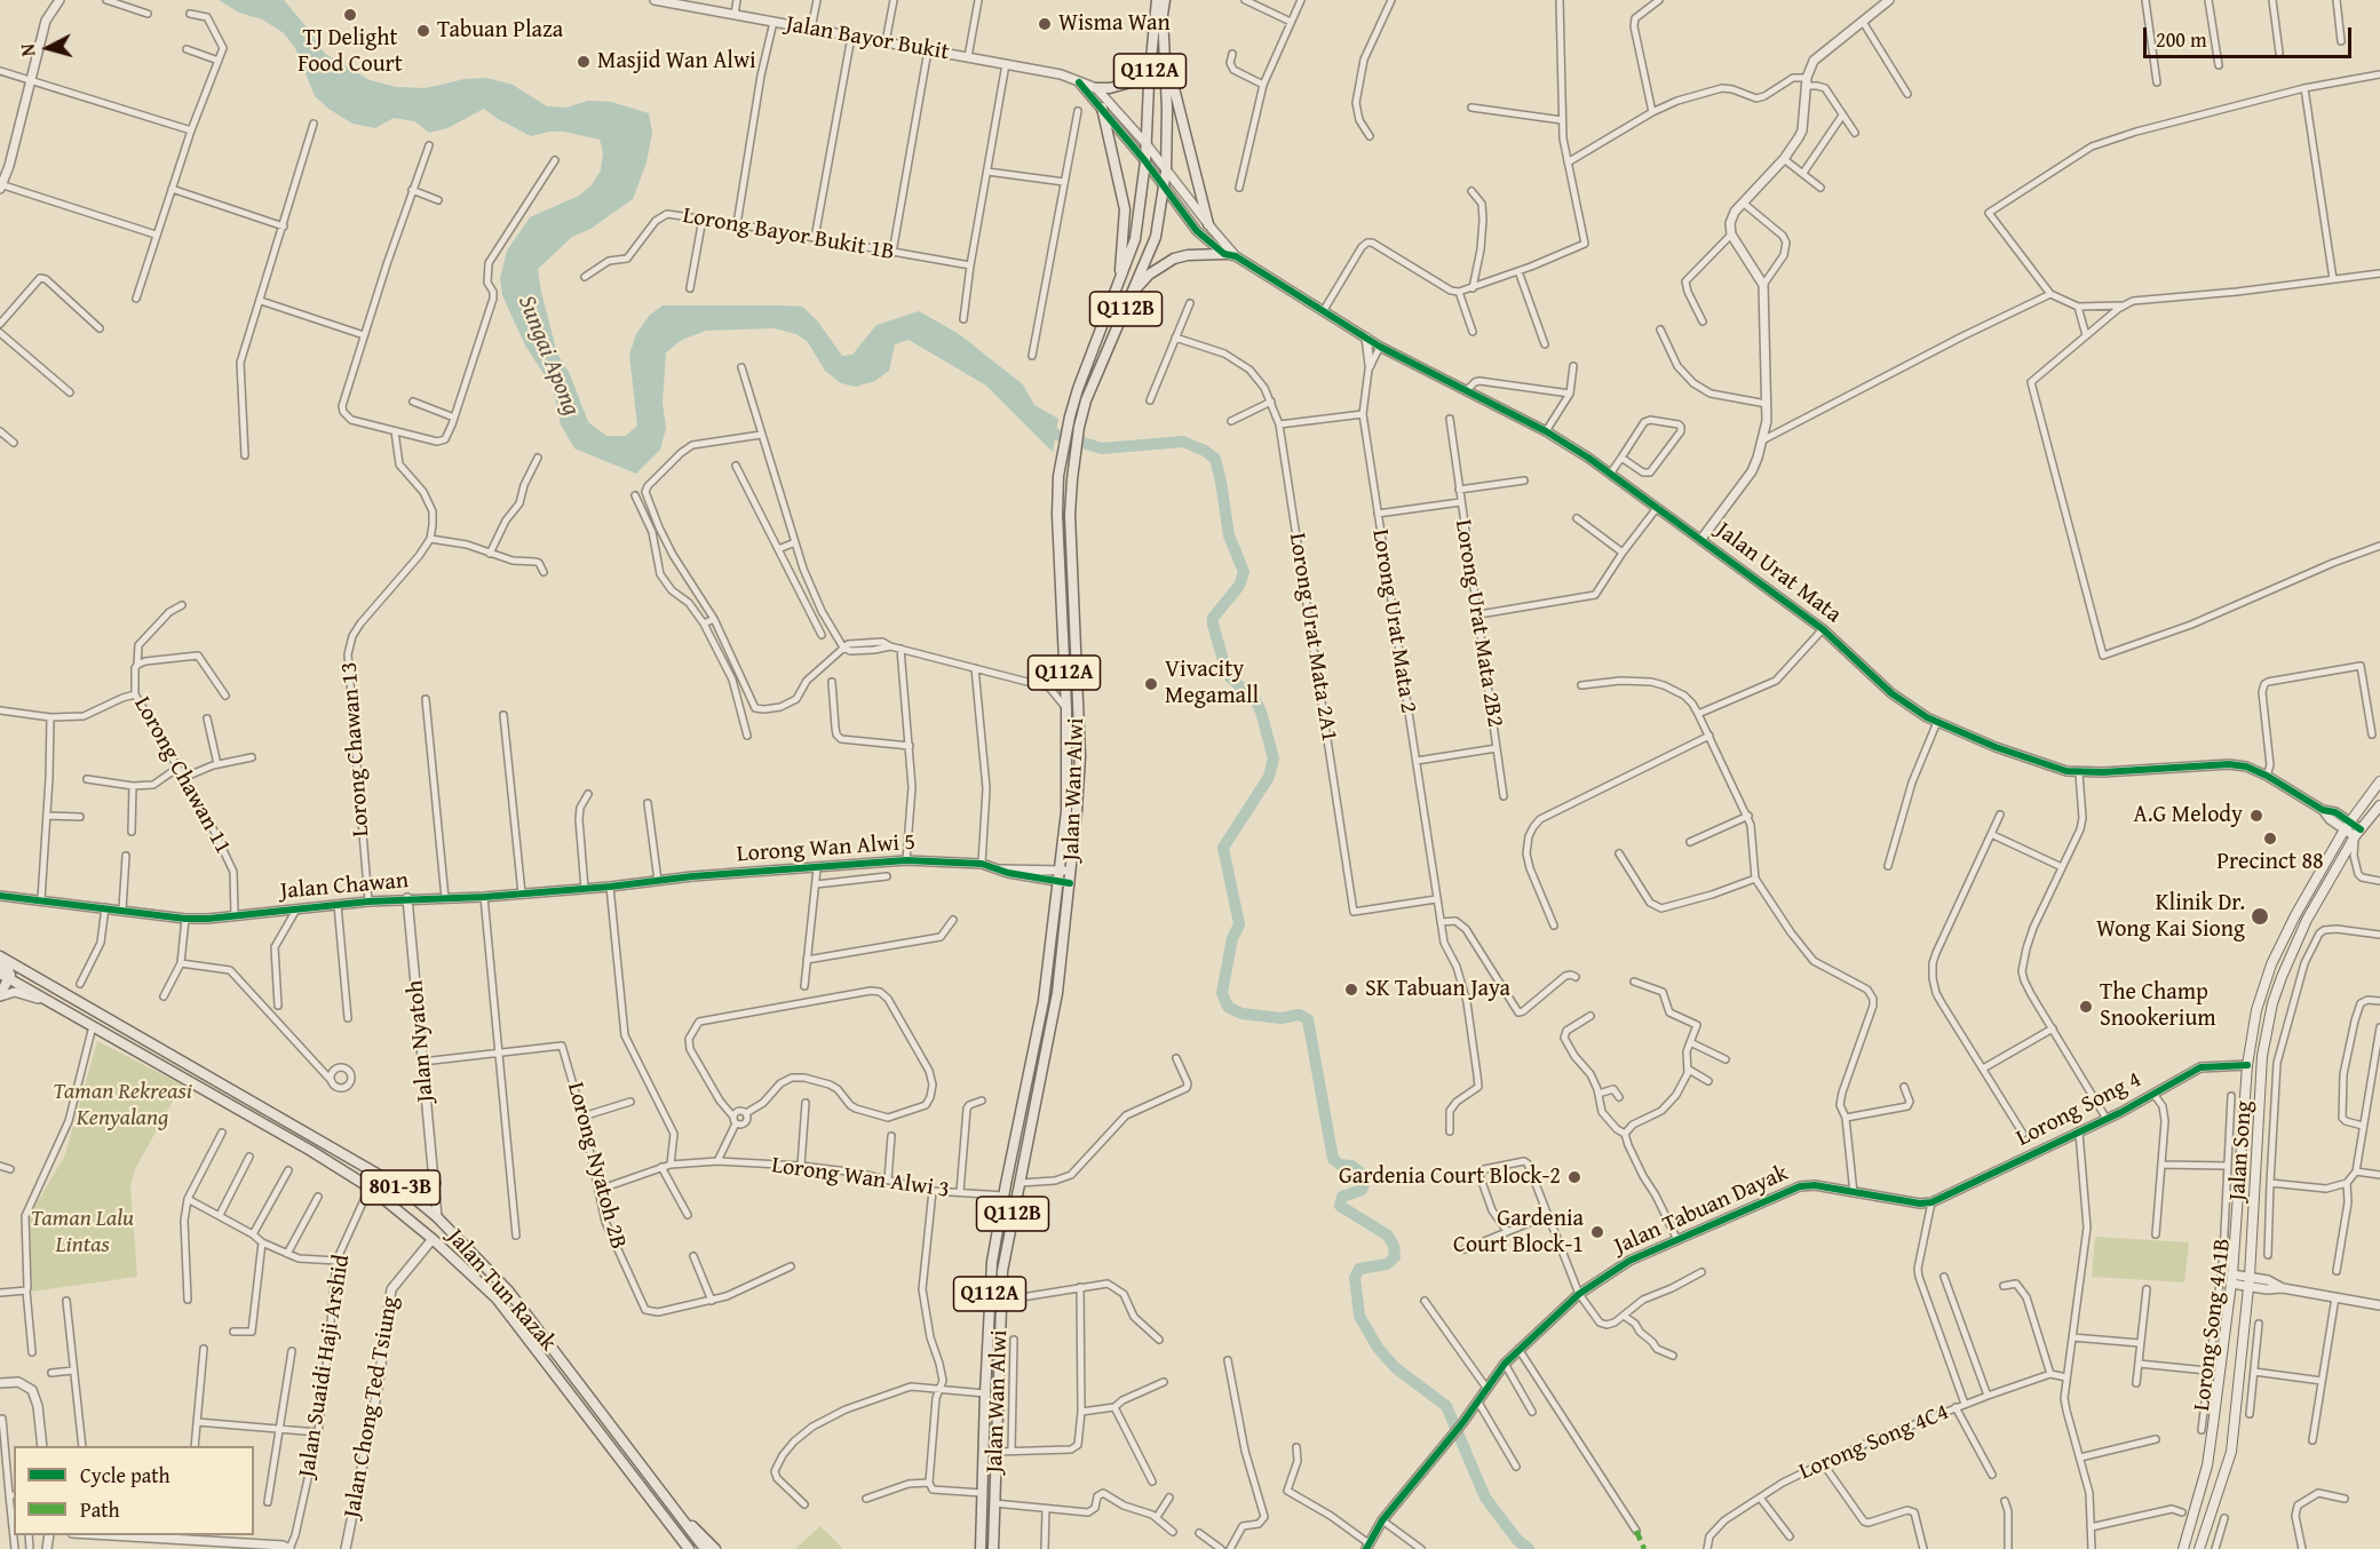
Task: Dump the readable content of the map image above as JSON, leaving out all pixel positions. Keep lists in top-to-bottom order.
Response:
{
  "streets": {
    "main road": [
      "Q112A",
      "Q112B",
      "Jalan Wan Alwi",
      "Jalan Song",
      "801-3B",
      "Jalan Tun Razak"
    ],
    "street": [
      "Jalan Bayor Bukit",
      "Lorong Bayor Bukit 1B",
      "Jalan Urat Mata",
      "Lorong Urat Mata 2",
      "Lorong Urat Mata 2B2",
      "Lorong Urat Mata 2A1",
      "Lorong Chawan 13",
      "Lorong Chawan 11",
      "Lorong Wan Alwi 5",
      "Jalan Chawan",
      "Jalan Nyatoh",
      "Lorong Song 4",
      "Lorong Nyatoh 2B",
      "Lorong Wan Alwi 3",
      "Jalan Tabuan Dayak",
      "Lorong Song 4A1B",
      "Jalan Suaidi Haji Arshid",
      "Jalan Chong Ted Tsiung",
      "Lorong Song 4C4"
    ]
  },
  "crossings": [
    ["Jalan Urat Mata", "Lorong Urat Mata 2"],
    ["Jalan Urat Mata", "Jalan Song"],
    ["Lorong Urat Mata 2", "Lorong Urat Mata 2B2"],
    ["Lorong Urat Mata 2", "Lorong Urat Mata 2A1"],
    ["Lorong Chawan 13", "Jalan Chawan"],
    ["Lorong Chawan 11", "Jalan Chawan"],
    ["Jalan Wan Alwi", "Lorong Wan Alwi 5"],
    ["Jalan Wan Alwi", "Lorong Wan Alwi 3"],
    ["Lorong Wan Alwi 5", "Jalan Chawan"],
    ["Jalan Chawan", "Jalan Nyatoh"],
    ["Jalan Nyatoh", "Jalan Tun Razak"],
    ["Lorong Song 4", "Jalan Song"],
    ["Lorong Song 4", "Jalan Tabuan Dayak"],
    ["Lorong Nyatoh 2B", "Lorong Wan Alwi 3"],
    ["Jalan Tun Razak", "Jalan Suaidi Haji Arshid"],
    ["Jalan Tun Razak", "Jalan Chong Ted Tsiung"]
  ],
  "water": ["Sungai Apong"],
  "parks": ["Taman Rekreasi Kenyalang", "Taman Lalu Lintas"],
  "places": [
    "TJ Delight Food Court",
    "Wisma Wan",
    "Tabuan Plaza",
    "Masjid Wan Alwi",
    "Vivacity Megamall",
    "A.G Melody",
    "Precinct 88",
    "Klinik Dr. Wong Kai Siong",
    "SK Tabuan Jaya",
    "The Champ Snookerium",
    "Gardenia Court Block-2",
    "Gardenia Court Block-1"
  ],
  "legend": ["Cycle path", "Path"],
  "scale_bar": "200 m",
  "north": "left"
}
